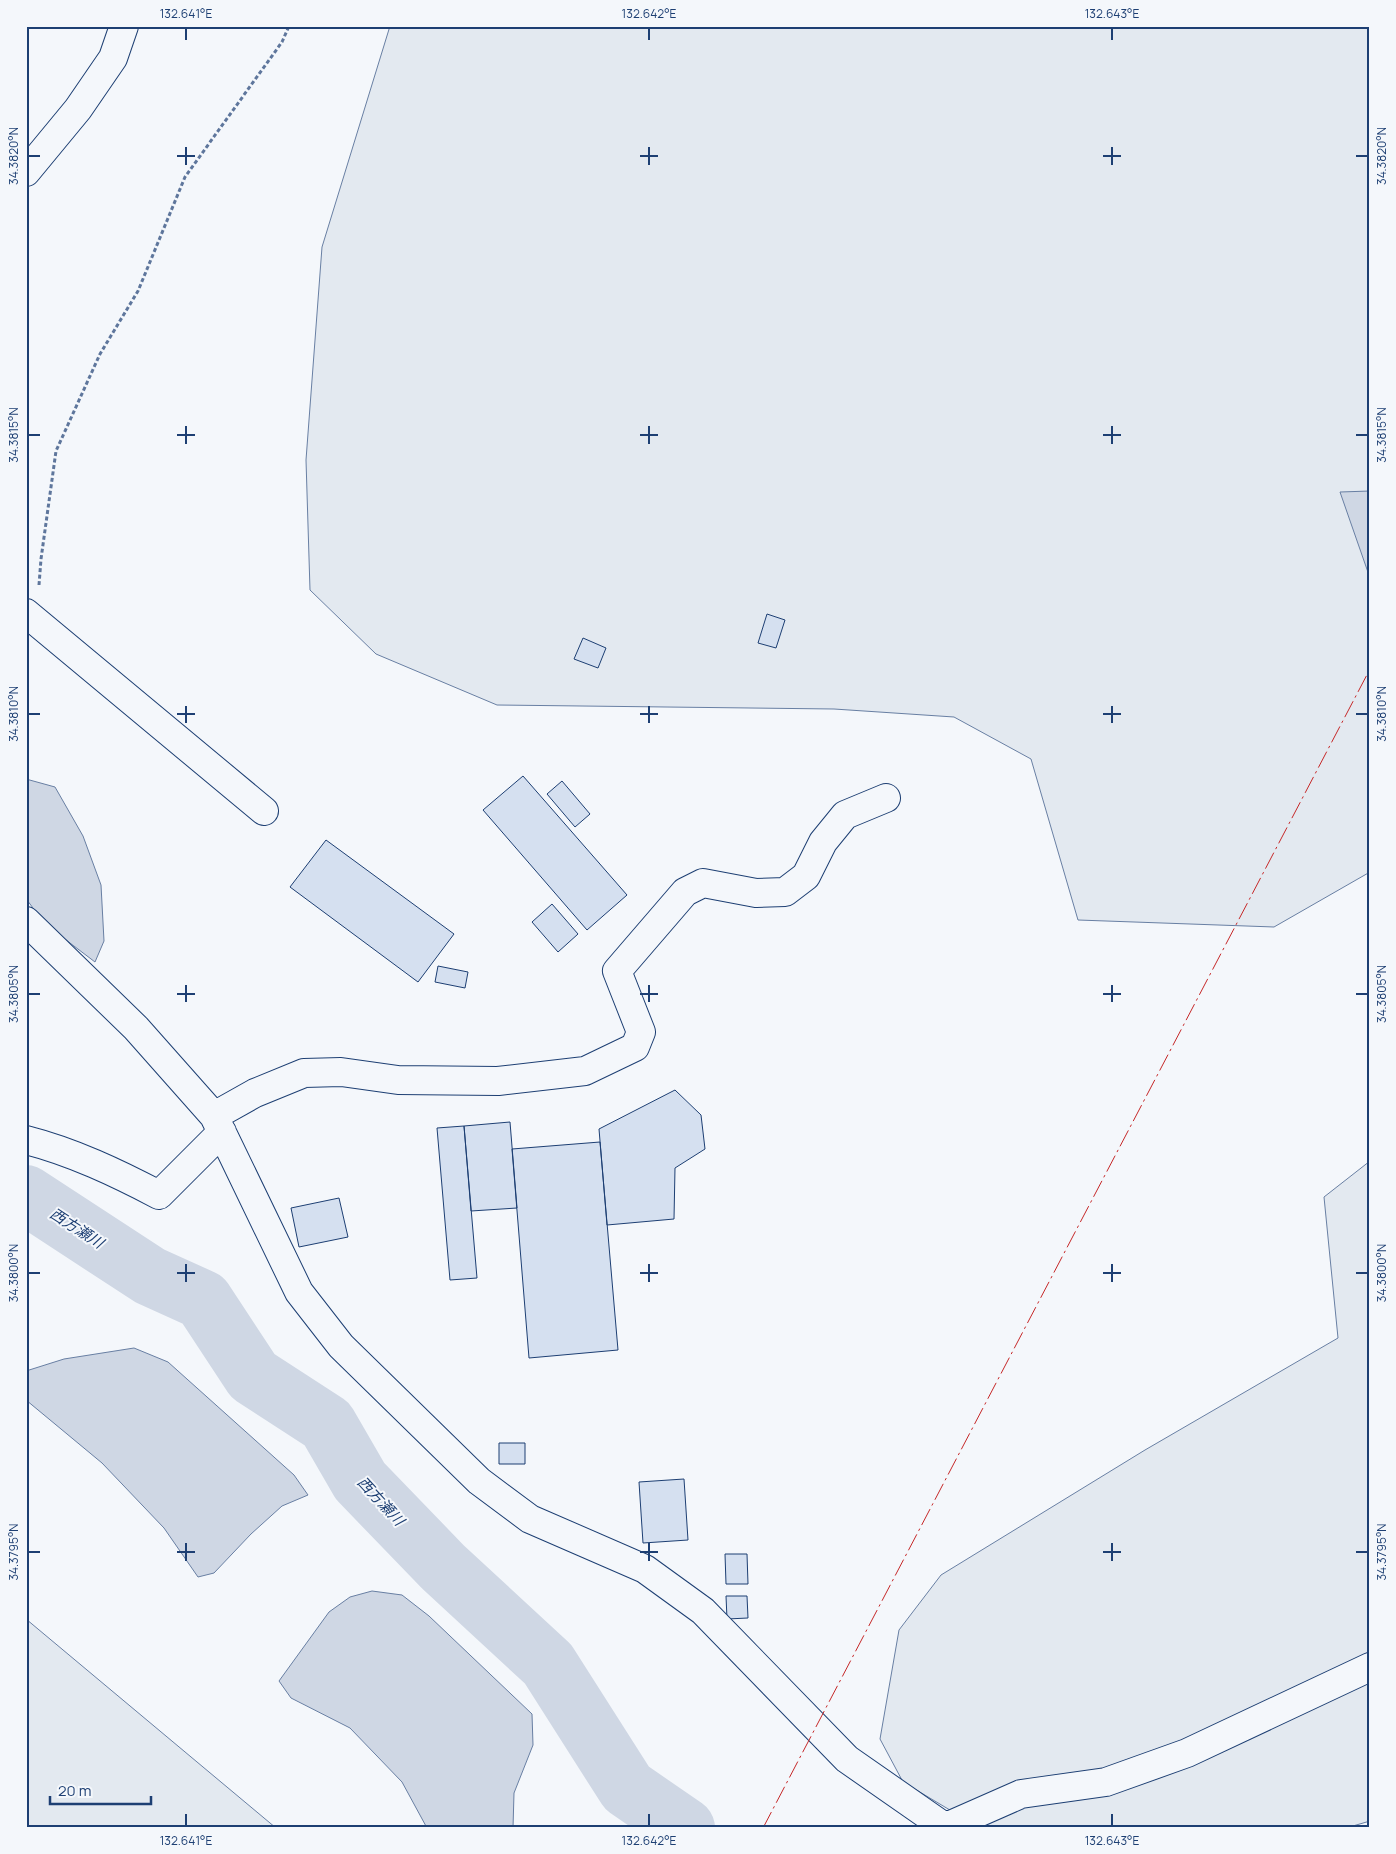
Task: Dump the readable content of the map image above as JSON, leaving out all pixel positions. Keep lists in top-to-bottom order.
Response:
{
  "water": ["西方瀬川"],
  "scale_bar": "20 m",
  "coordinates": [
    "132.641°E",
    "132.642°E",
    "132.643°E",
    "34.3820°N",
    "34.3815°N",
    "34.3810°N",
    "34.3805°N",
    "34.3800°N",
    "34.3795°N"
  ]
}
